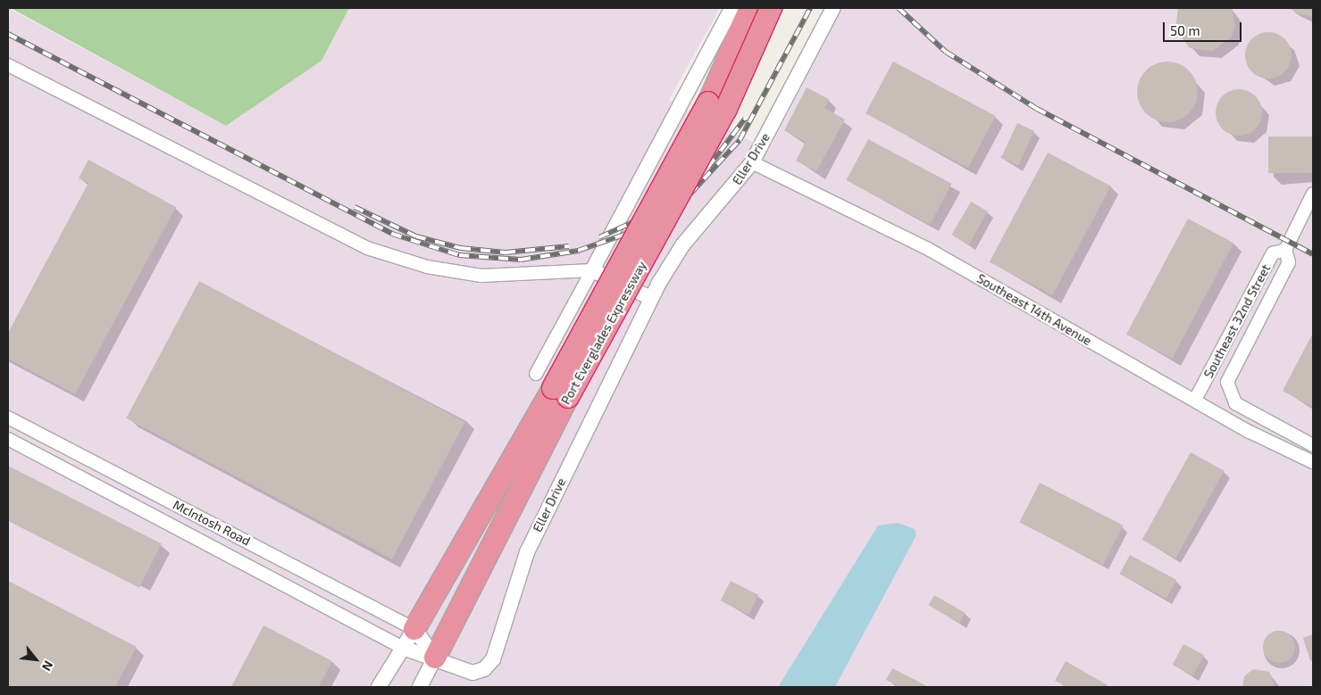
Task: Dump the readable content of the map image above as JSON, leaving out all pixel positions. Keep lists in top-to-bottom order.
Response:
{
  "streets": {
    "highway": ["Port Everglades Expressway"],
    "street": [
      "Eller Drive",
      "Southeast 14th Avenue",
      "Southeast 32nd Street",
      "McIntosh Road"
    ]
  },
  "crossings": [
    ["Eller Drive", "Southeast 14th Avenue"],
    ["Eller Drive", "Port Everglades Expressway"],
    ["Eller Drive", "McIntosh Road"],
    ["Southeast 14th Avenue", "Southeast 32nd Street"],
    ["Port Everglades Expressway", "McIntosh Road"]
  ],
  "scale_bar": "50 m",
  "north": "bottom right"
}
